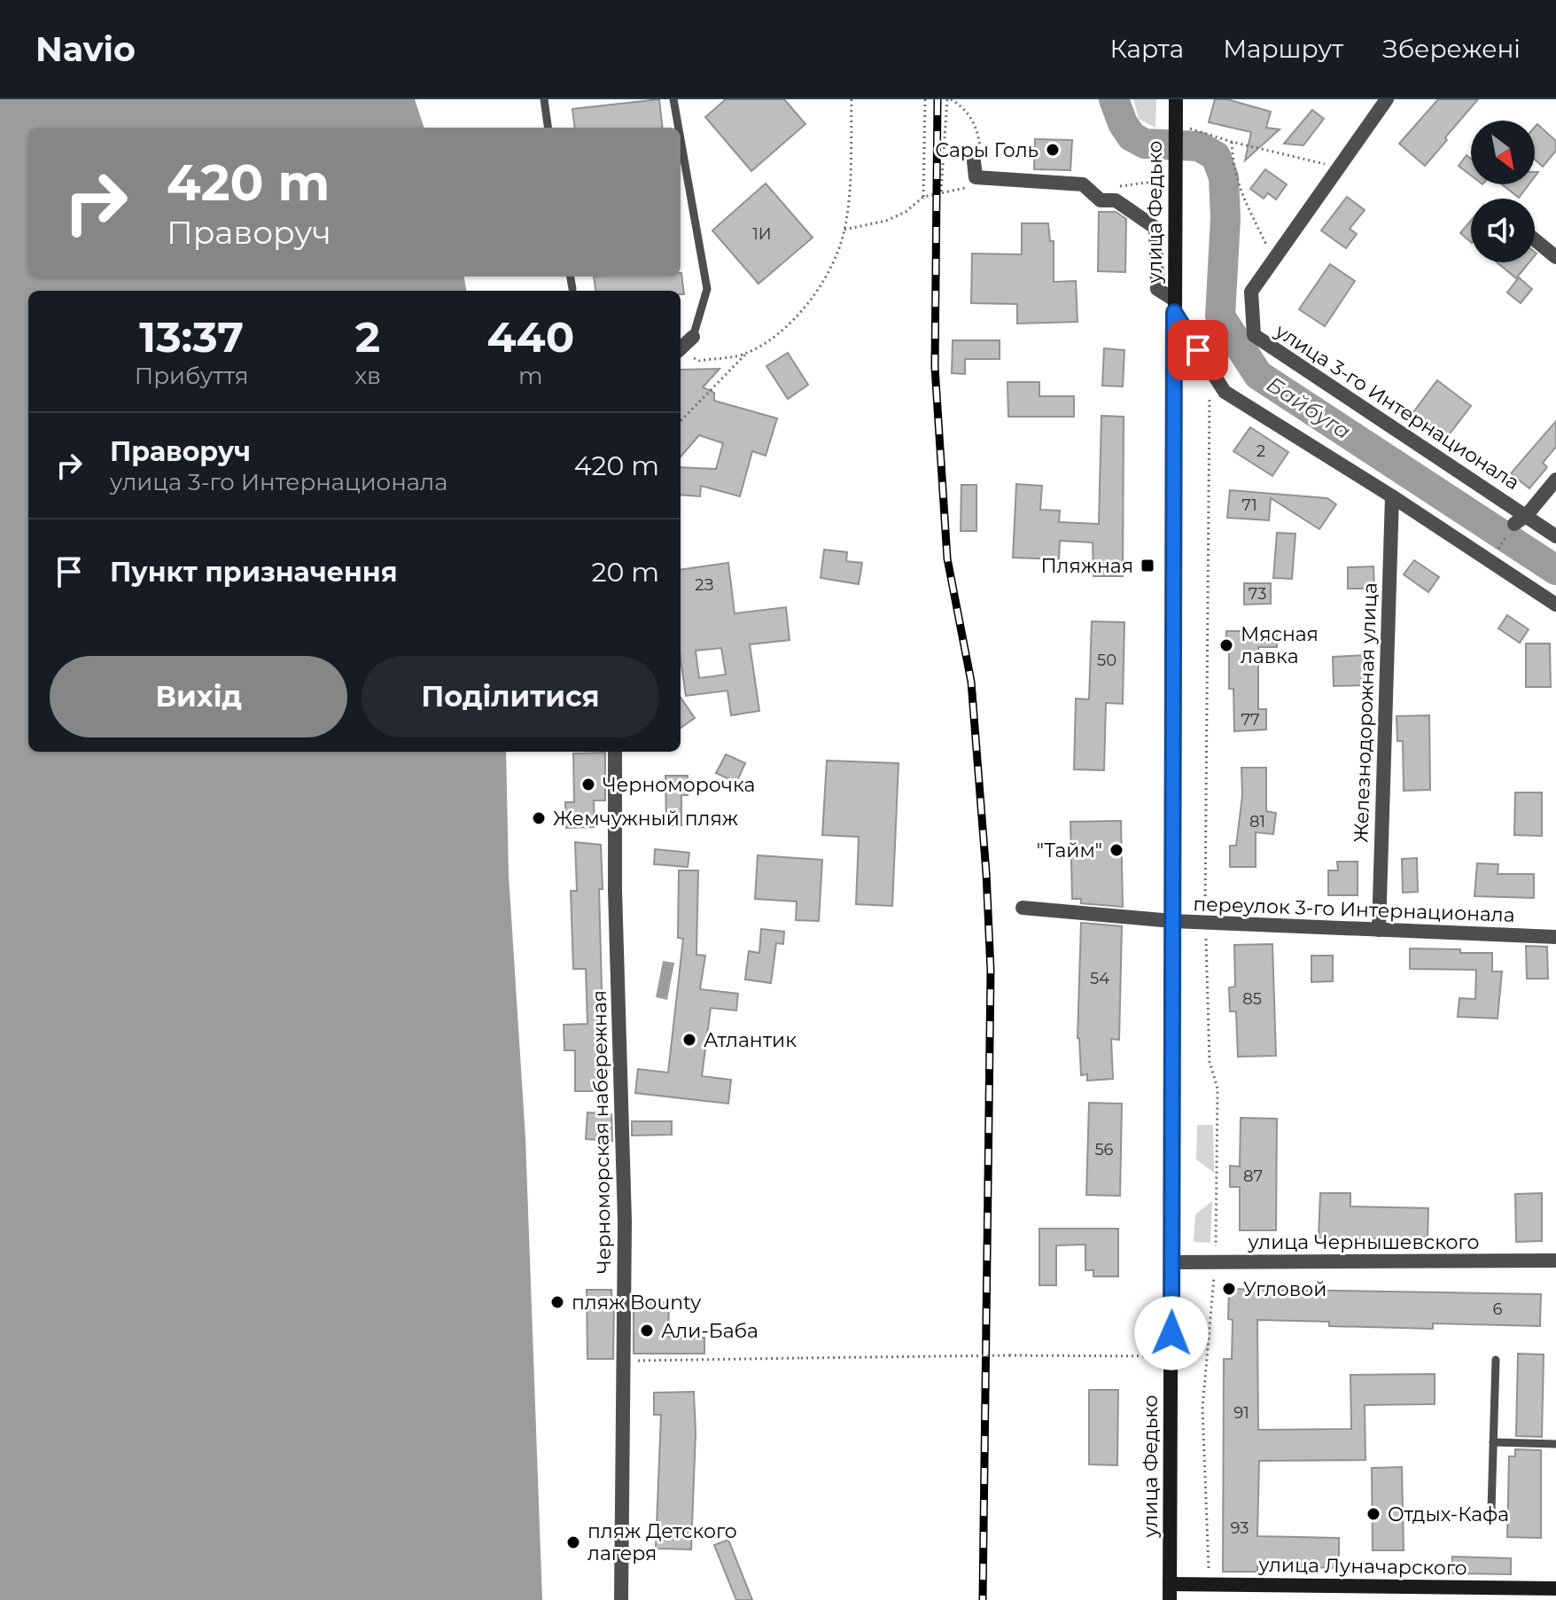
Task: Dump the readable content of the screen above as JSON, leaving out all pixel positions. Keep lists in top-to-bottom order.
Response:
{
  "streets": {
    "main road": ["улица Федько", "улица Луначарского"],
    "street": [
      "улица 3-го Интернационала",
      "Железнодорожная улица",
      "переулок 3-го Интернационала",
      "Черноморская набережная",
      "улица Чернышевского"
    ]
  },
  "crossings": [
    ["улица Федько", "переулок 3-го Интернационала"],
    ["улица Федько", "улица Чернышевского"],
    ["улица Федько", "улица Луначарского"],
    ["Железнодорожная улица", "переулок 3-го Интернационала"]
  ],
  "water": ["Байбуга"],
  "places": {
    "other": [
      "Сары Голь",
      "Мясная лавка",
      "Черноморочка",
      "Жемчужный пляж",
      "\"Тайм\"",
      "Атлантик",
      "Угловой",
      "пляж Bounty",
      "Али-Баба",
      "Отдых-Кафа",
      "пляж Детского лагеря"
    ],
    "transit": ["Пляжная"]
  },
  "house_numbers": [
    "1И",
    "2",
    "71",
    "2З",
    "73",
    "50",
    "77",
    "81",
    "54",
    "85",
    "56",
    "87",
    "6",
    "91",
    "93"
  ],
  "north": "bottom right",
  "page": {
    "header": "Navio",
    "nav": ["Карта", "Маршрут", "Збережені"],
    "turn": ["420 m", "Праворуч"],
    "eta": [
      "13:37",
      "Прибуття",
      "2",
      "хв",
      "440",
      "m"
    ],
    "list": [
      {
        "name": "Праворуч",
        "note": "улица 3-го Интернационала",
        "value": "420 m"
      },
      {
        "name": "Пункт призначення",
        "value": "20 m"
      }
    ],
    "buttons": ["Вихід", "Поділитися"]
  }
}
